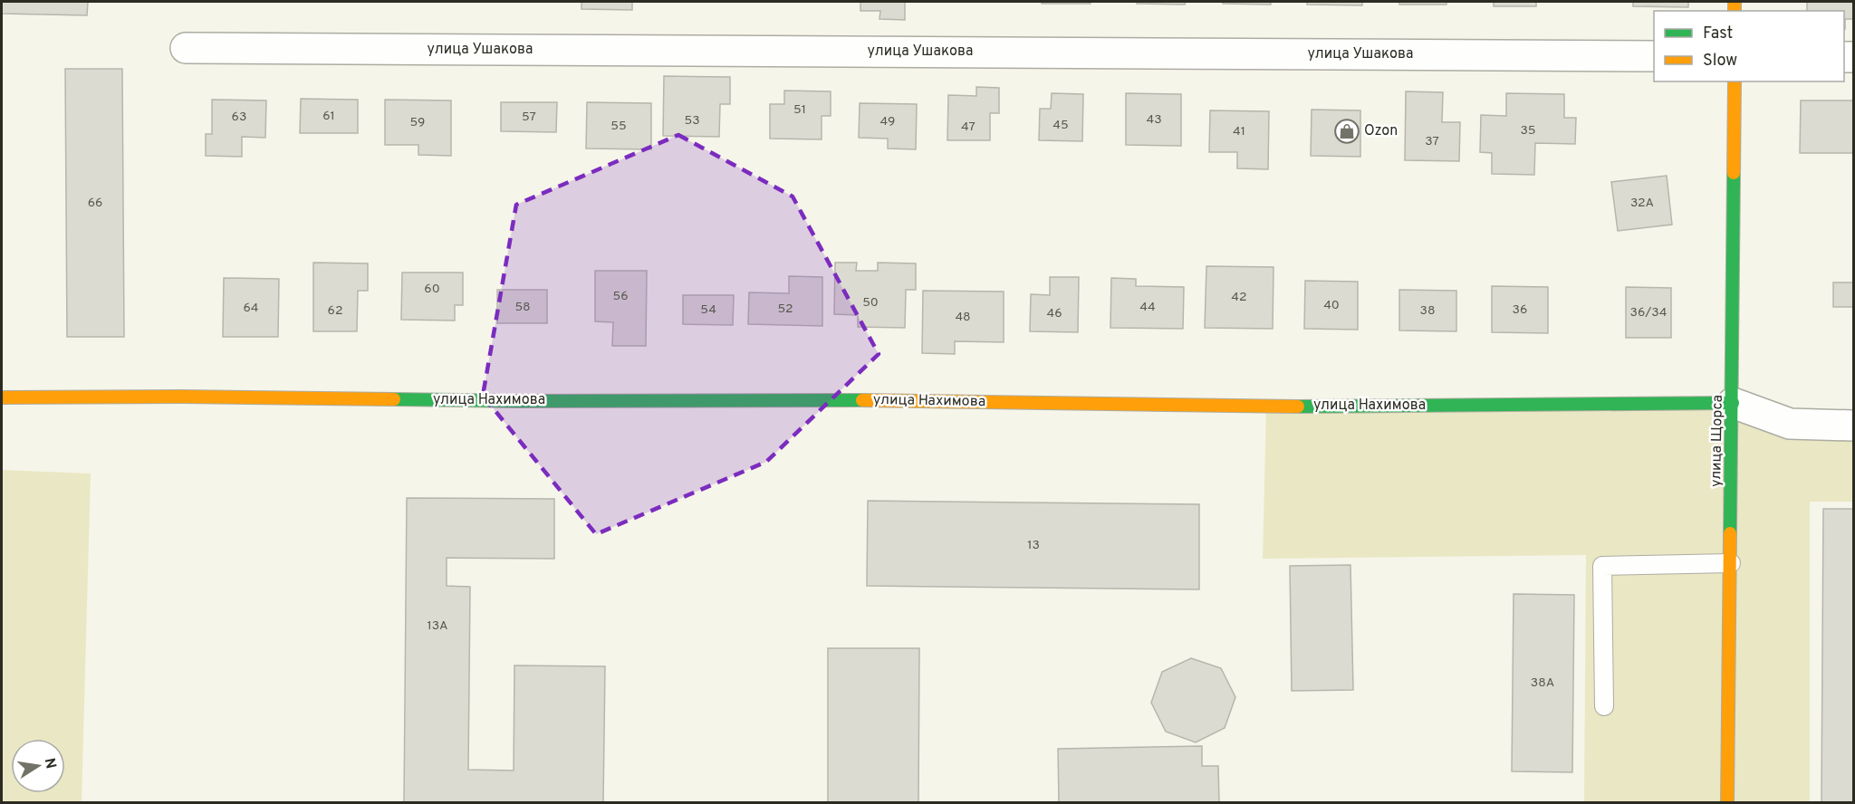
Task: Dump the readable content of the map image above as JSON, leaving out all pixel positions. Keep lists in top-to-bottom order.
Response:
{
  "streets": {
    "street": ["улица Ушакова", "улица Нахимова", "улица Щорса"]
  },
  "crossings": [
    ["улица Нахимова", "улица Щорса"]
  ],
  "places": {
    "shop": ["Ozon"]
  },
  "house_numbers": [
    "51",
    "61",
    "63",
    "57",
    "43",
    "53",
    "49",
    "59",
    "45",
    "55",
    "47",
    "35",
    "41",
    "37",
    "66",
    "32А",
    "60",
    "56",
    "42",
    "50",
    "40",
    "58",
    "44",
    "64",
    "52",
    "54",
    "36",
    "62",
    "38",
    "36/34",
    "46",
    "48",
    "13",
    "13А",
    "38А"
  ],
  "legend": ["Fast", "Slow"],
  "north": "right"
}
